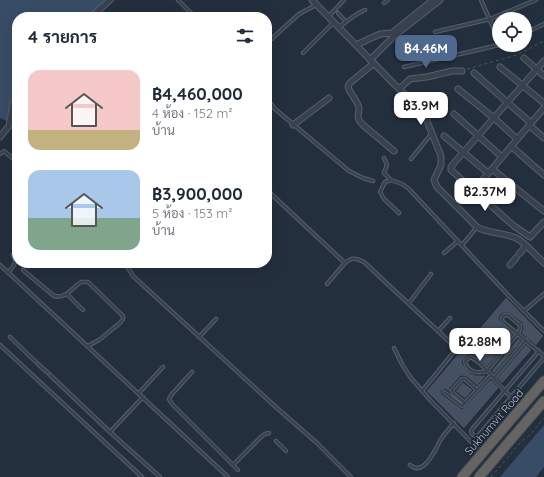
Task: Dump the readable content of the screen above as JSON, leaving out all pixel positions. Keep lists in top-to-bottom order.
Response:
{
  "streets": {
    "highway": ["Sukhumvit Road"]
  },
  "page": {
    "heading": "4 รายการ",
    "price": [
      "฿4.46M",
      "฿3.9M",
      "฿2.37M",
      "฿2.88M"
    ],
    "list": [
      {
        "name": "฿4,460,000",
        "note": "4 ห้อง · 152 m² · บ้าน"
      },
      {
        "name": "฿3,900,000",
        "note": "5 ห้อง · 153 m² · บ้าน"
      }
    ]
  }
}
